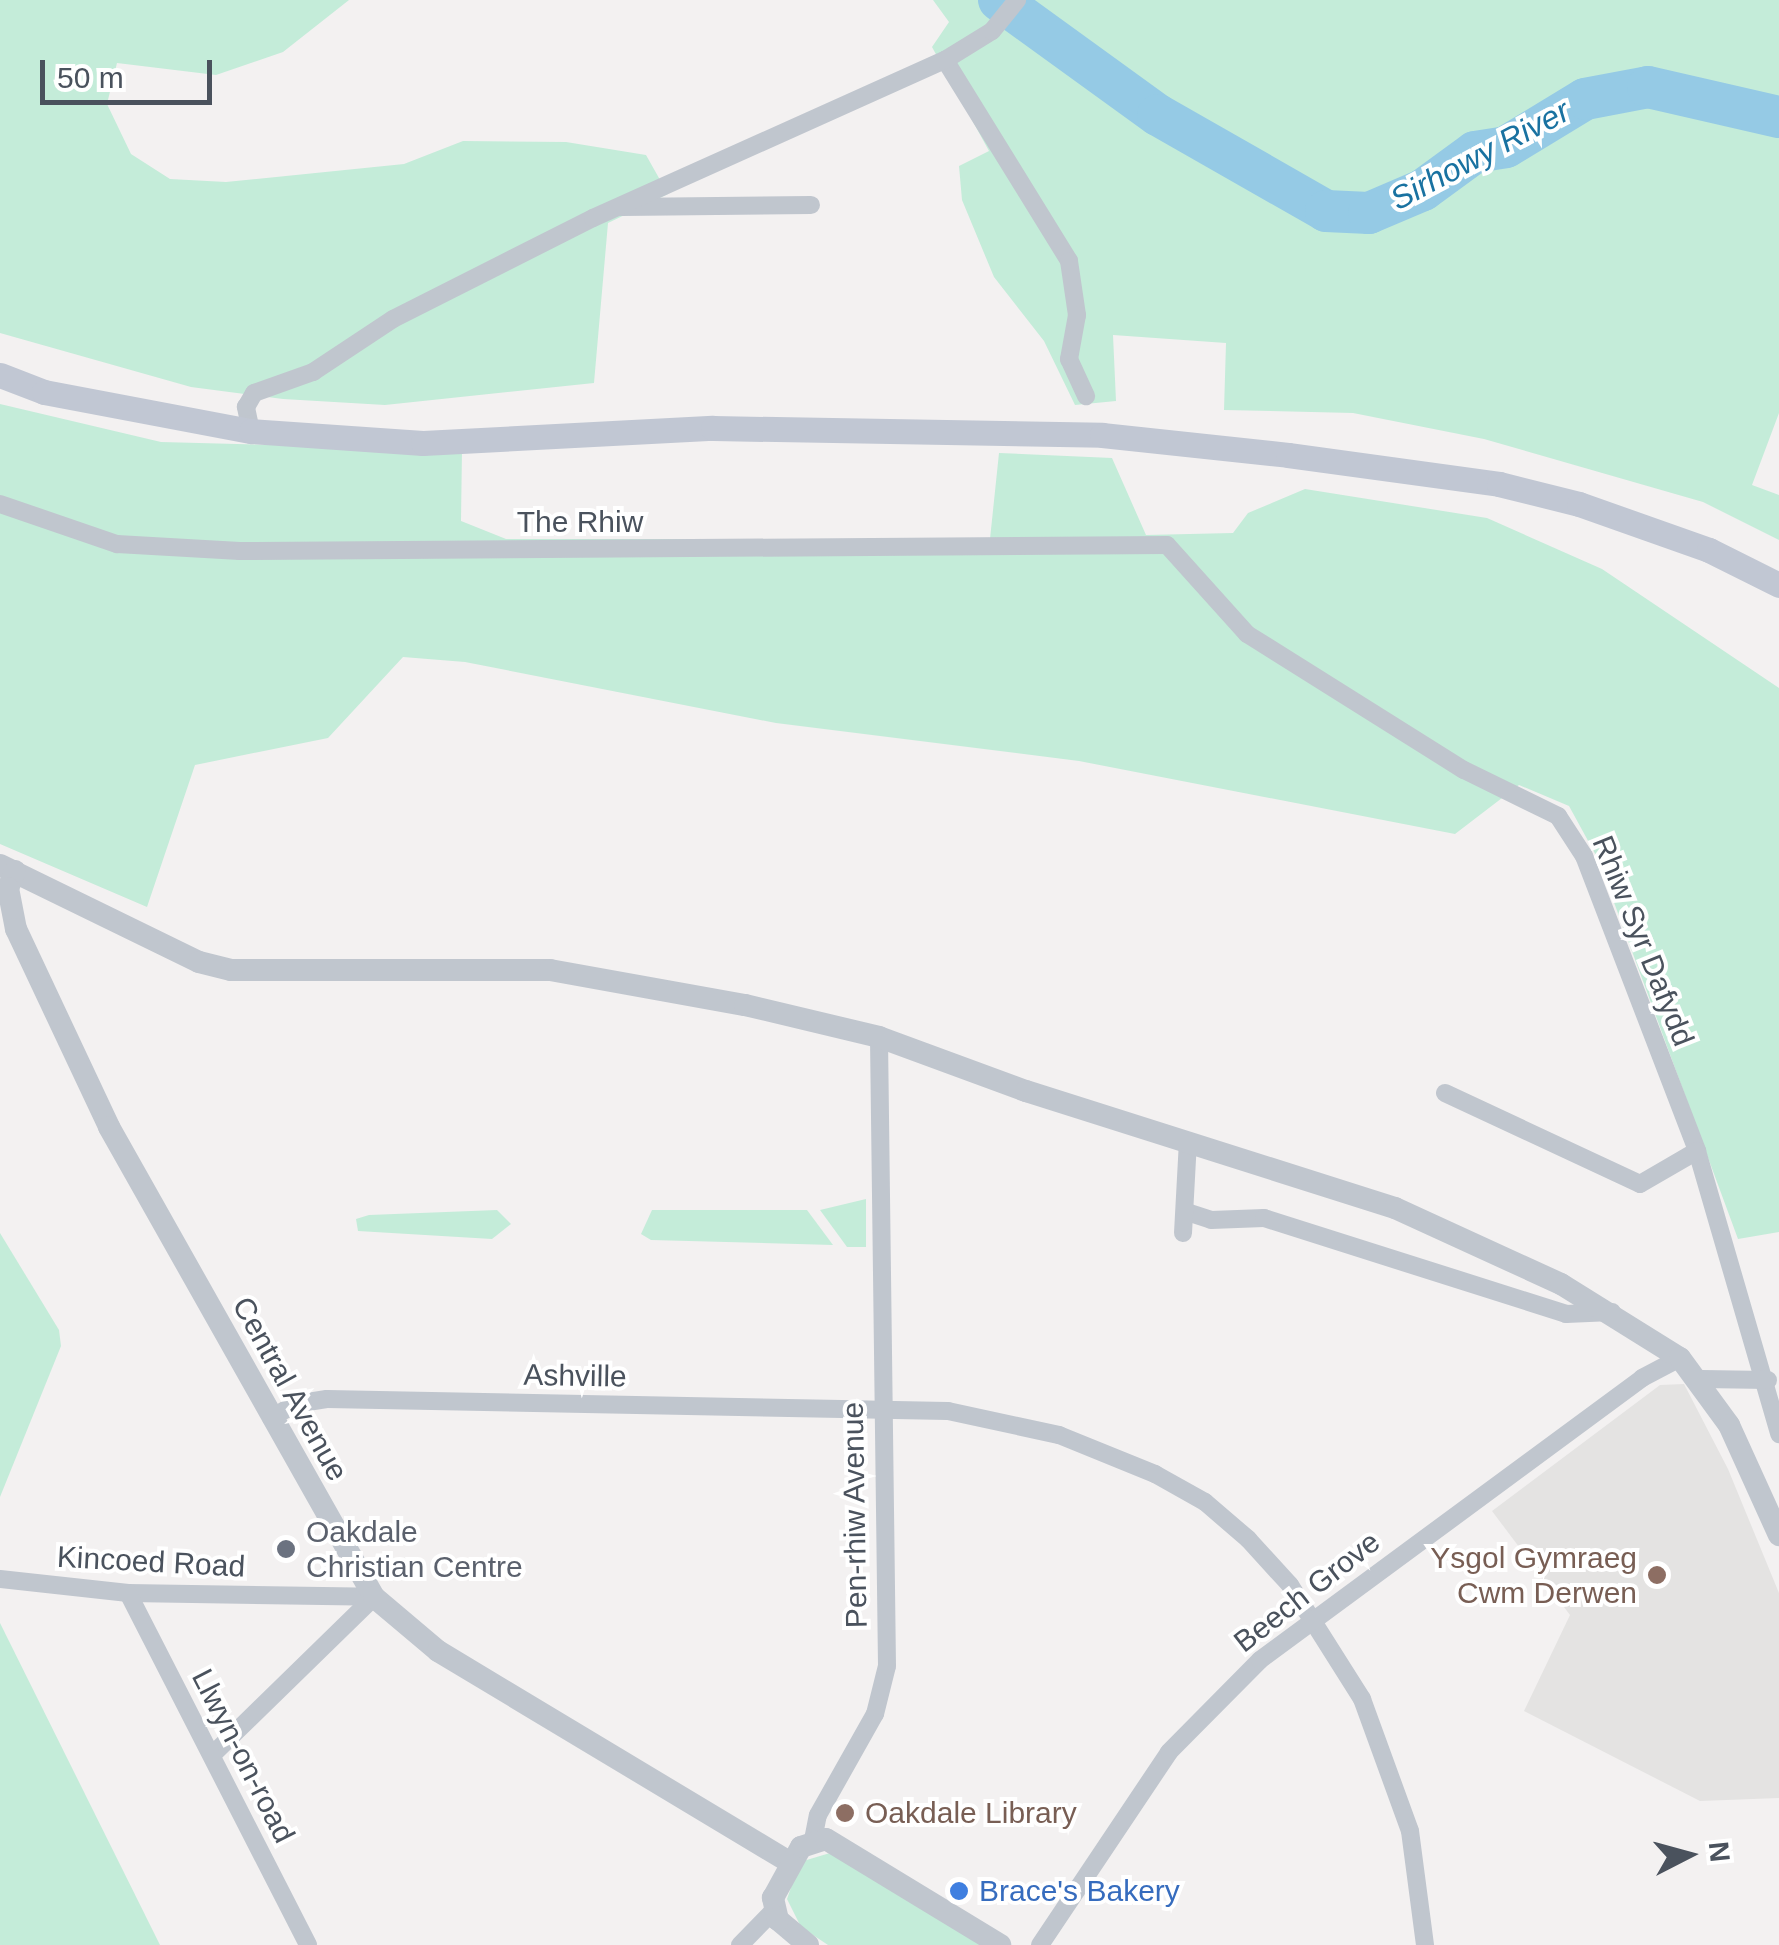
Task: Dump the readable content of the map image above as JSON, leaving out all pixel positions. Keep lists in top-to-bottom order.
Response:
{
  "streets": {
    "street": [
      "The Rhiw",
      "Rhiw Syr Dafydd",
      "Ashville",
      "Central Avenue",
      "Pen-rhiw Avenue",
      "Kincoed Road",
      "Beech Grove",
      "Llwyn-on-road"
    ]
  },
  "crossings": [
    ["The Rhiw", "Rhiw Syr Dafydd"],
    ["Ashville", "Central Avenue"],
    ["Ashville", "Pen-rhiw Avenue"],
    ["Ashville", "Beech Grove"],
    ["Central Avenue", "Pen-rhiw Avenue"],
    ["Central Avenue", "Kincoed Road"],
    ["Kincoed Road", "Llwyn-on-road"]
  ],
  "water": ["Sirhowy River"],
  "places": [
    "Oakdale Christian Centre",
    "Ysgol Gymraeg Cwm Derwen",
    "Oakdale Library",
    "Brace's Bakery"
  ],
  "scale_bar": "50 m",
  "north": "right"
}
